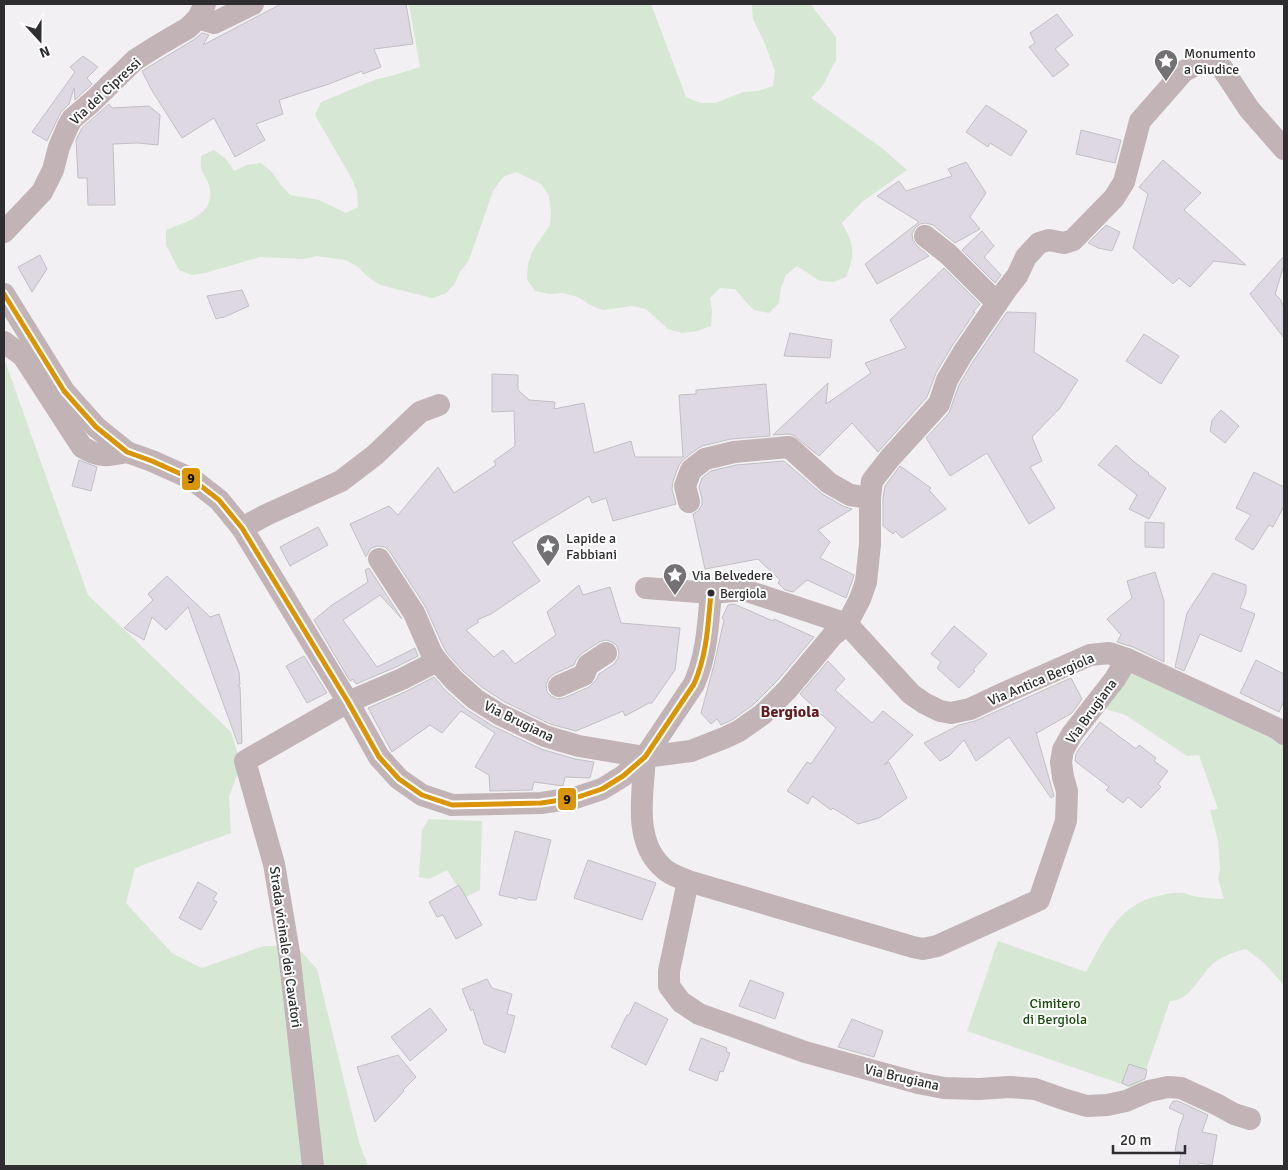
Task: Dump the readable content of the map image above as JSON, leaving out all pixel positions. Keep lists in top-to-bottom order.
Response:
{
  "streets": {
    "street": [
      "Via dei Cipressi",
      "Via Antica Bergiola",
      "Via Brugiana",
      "Strada vicinale dei Cavatori"
    ]
  },
  "crossings": [
    ["Via Antica Bergiola", "Via Brugiana"]
  ],
  "districts": ["Bergiola"],
  "parks": ["Cimitero di Bergiola"],
  "places": {
    "place": ["Monumento a Giudice", "Lapide a Fabbiani", "Via Belvedere"],
    "other": ["Bergiola"]
  },
  "lines": ["transit line 9"],
  "scale_bar": "20 m",
  "north": "bottom"
}
